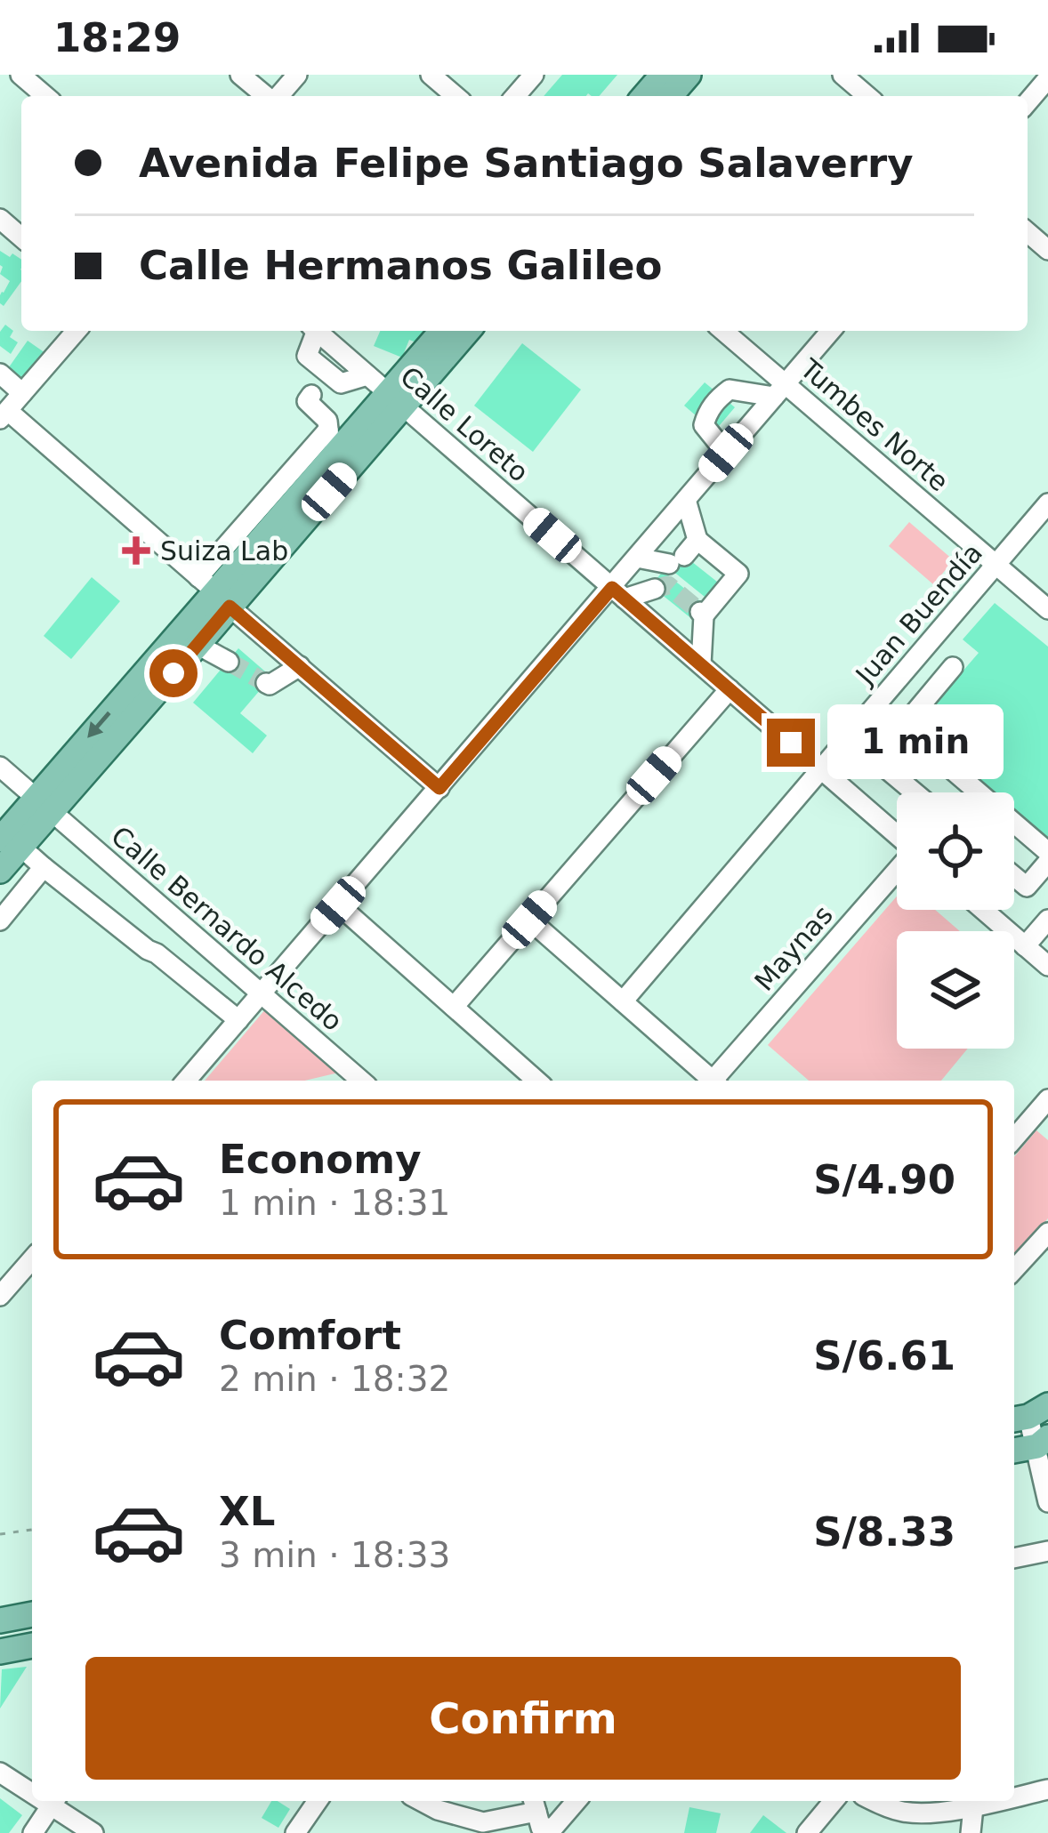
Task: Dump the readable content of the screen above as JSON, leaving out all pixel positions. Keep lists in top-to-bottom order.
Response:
{
  "streets": {
    "street": [
      "Calle Loreto",
      "Tumbes Norte",
      "Juan Buendía",
      "Calle Bernardo Alcedo",
      "Maynas"
    ]
  },
  "crossings": [
    ["Calle Loreto", "Juan Buendía"],
    ["Tumbes Norte", "Juan Buendía"]
  ],
  "places": {
    "health": ["Suiza Lab"]
  },
  "page": {
    "status": "18:29",
    "banner": ["Avenida Felipe Santiago Salaverry", "Calle Hermanos Galileo"],
    "bubble": "1 min",
    "list": [
      {
        "name": "Economy",
        "note": "1 min · 18:31",
        "value": "S/4.90"
      },
      {
        "name": "Comfort",
        "note": "2 min · 18:32",
        "value": "S/6.61"
      },
      {
        "name": "XL",
        "note": "3 min · 18:33",
        "value": "S/8.33"
      }
    ],
    "buttons": "Confirm"
  }
}
